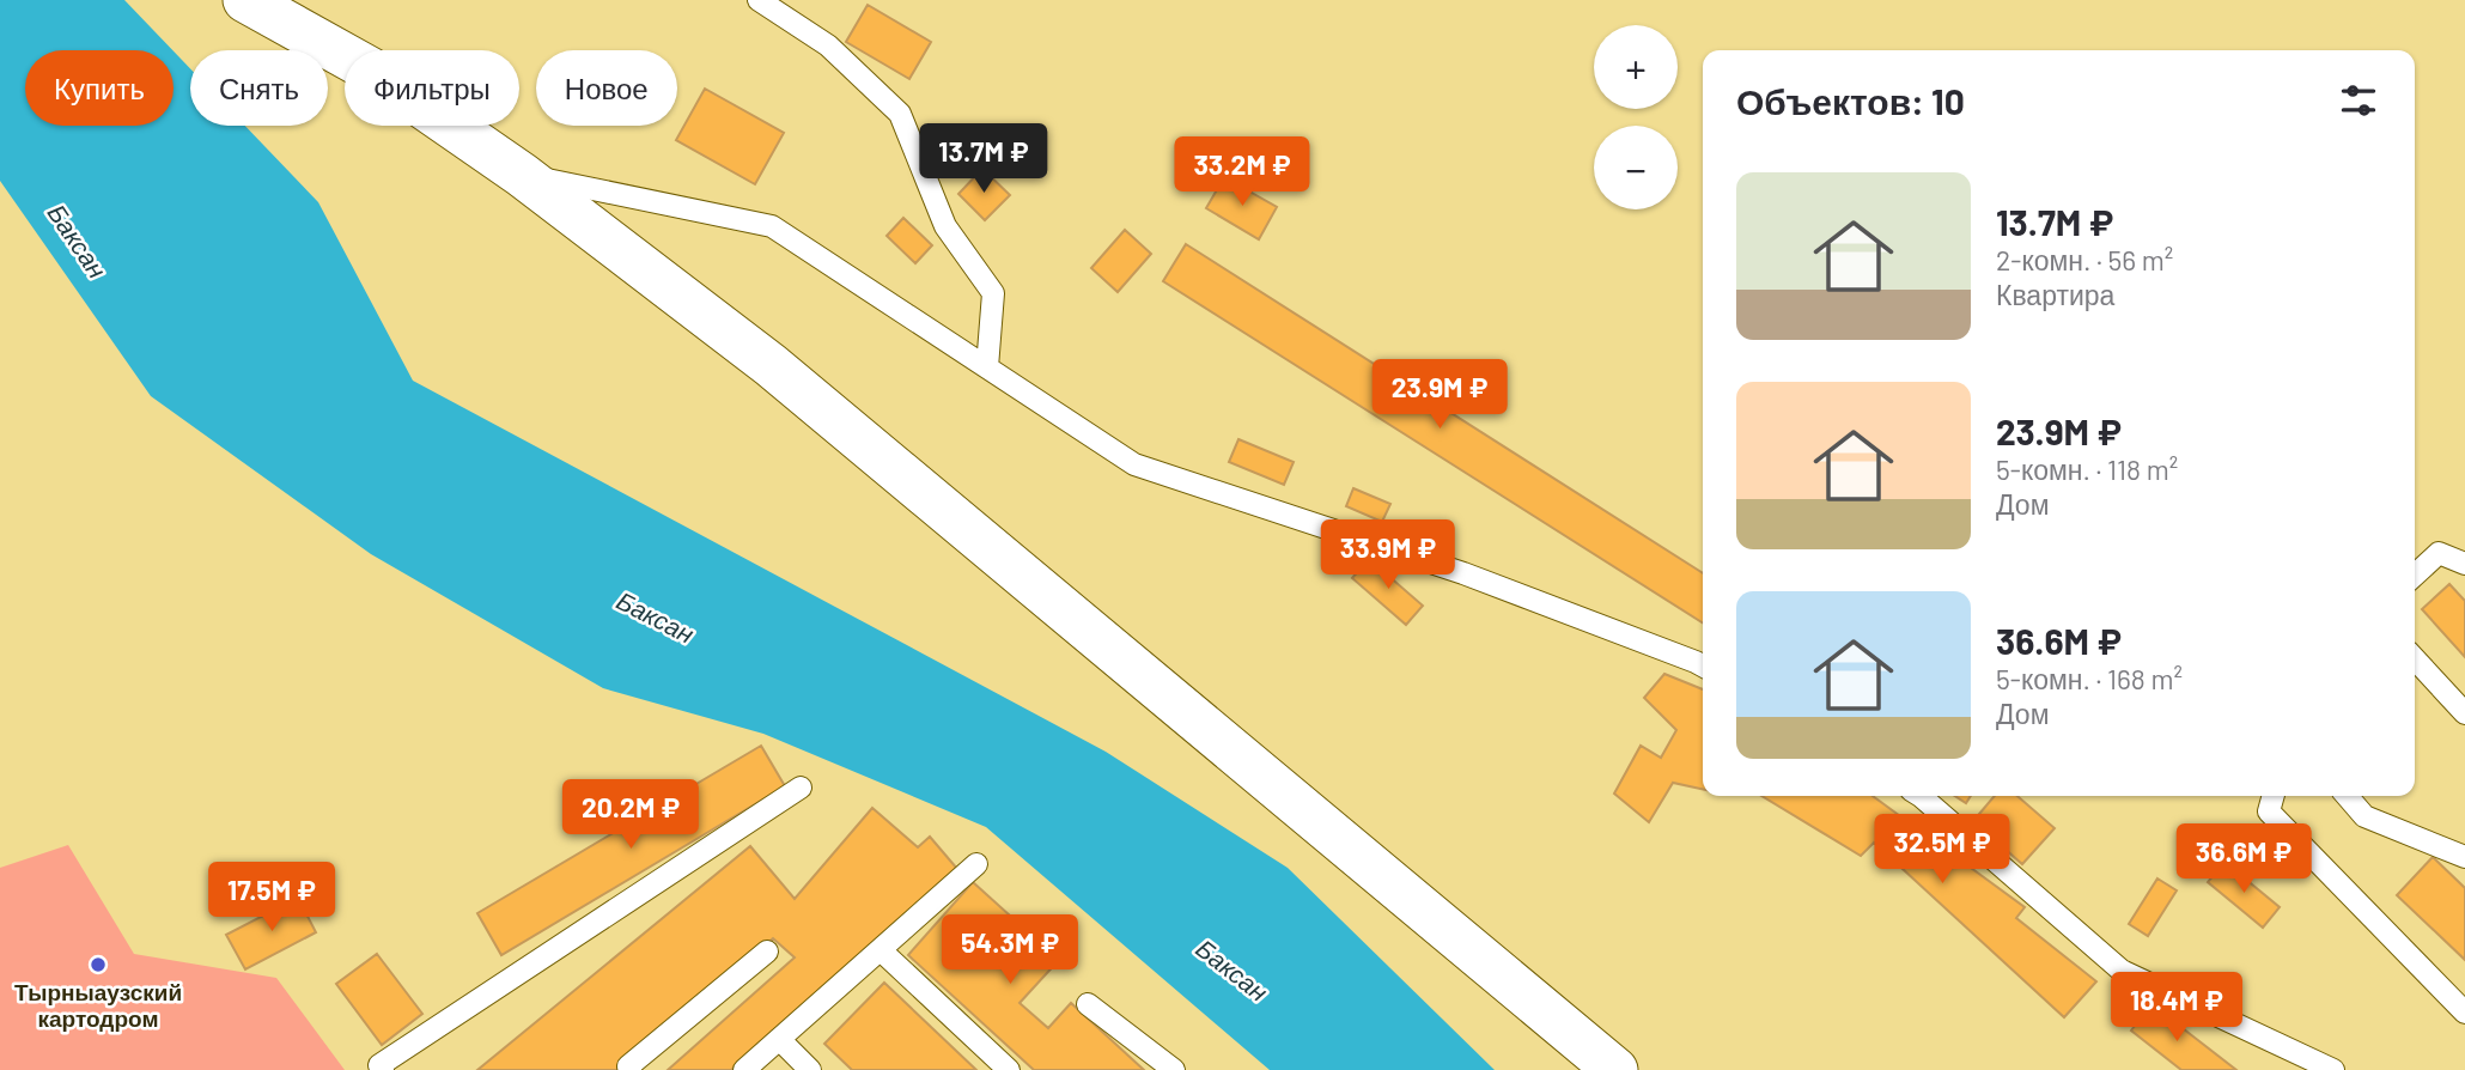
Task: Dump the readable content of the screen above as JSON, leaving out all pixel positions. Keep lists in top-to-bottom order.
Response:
{
  "water": ["Баксан"],
  "places": ["Тырныаузский картодром"],
  "page": {
    "map_buttons": ["+", "−"],
    "chip": [
      "Купить",
      "Снять",
      "Фильтры",
      "Новое"
    ],
    "heading": "Объектов: 10",
    "price": [
      "13.7M ₽",
      "33.2M ₽",
      "23.9M ₽",
      "33.9M ₽",
      "20.2M ₽",
      "32.5M ₽",
      "36.6M ₽",
      "17.5M ₽",
      "54.3M ₽",
      "18.4M ₽"
    ],
    "list": [
      {
        "name": "13.7M ₽",
        "note": "2-комн. · 56 m² · Квартира"
      },
      {
        "name": "23.9M ₽",
        "note": "5-комн. · 118 m² · Дом"
      },
      {
        "name": "36.6M ₽",
        "note": "5-комн. · 168 m² · Дом"
      }
    ]
  }
}
